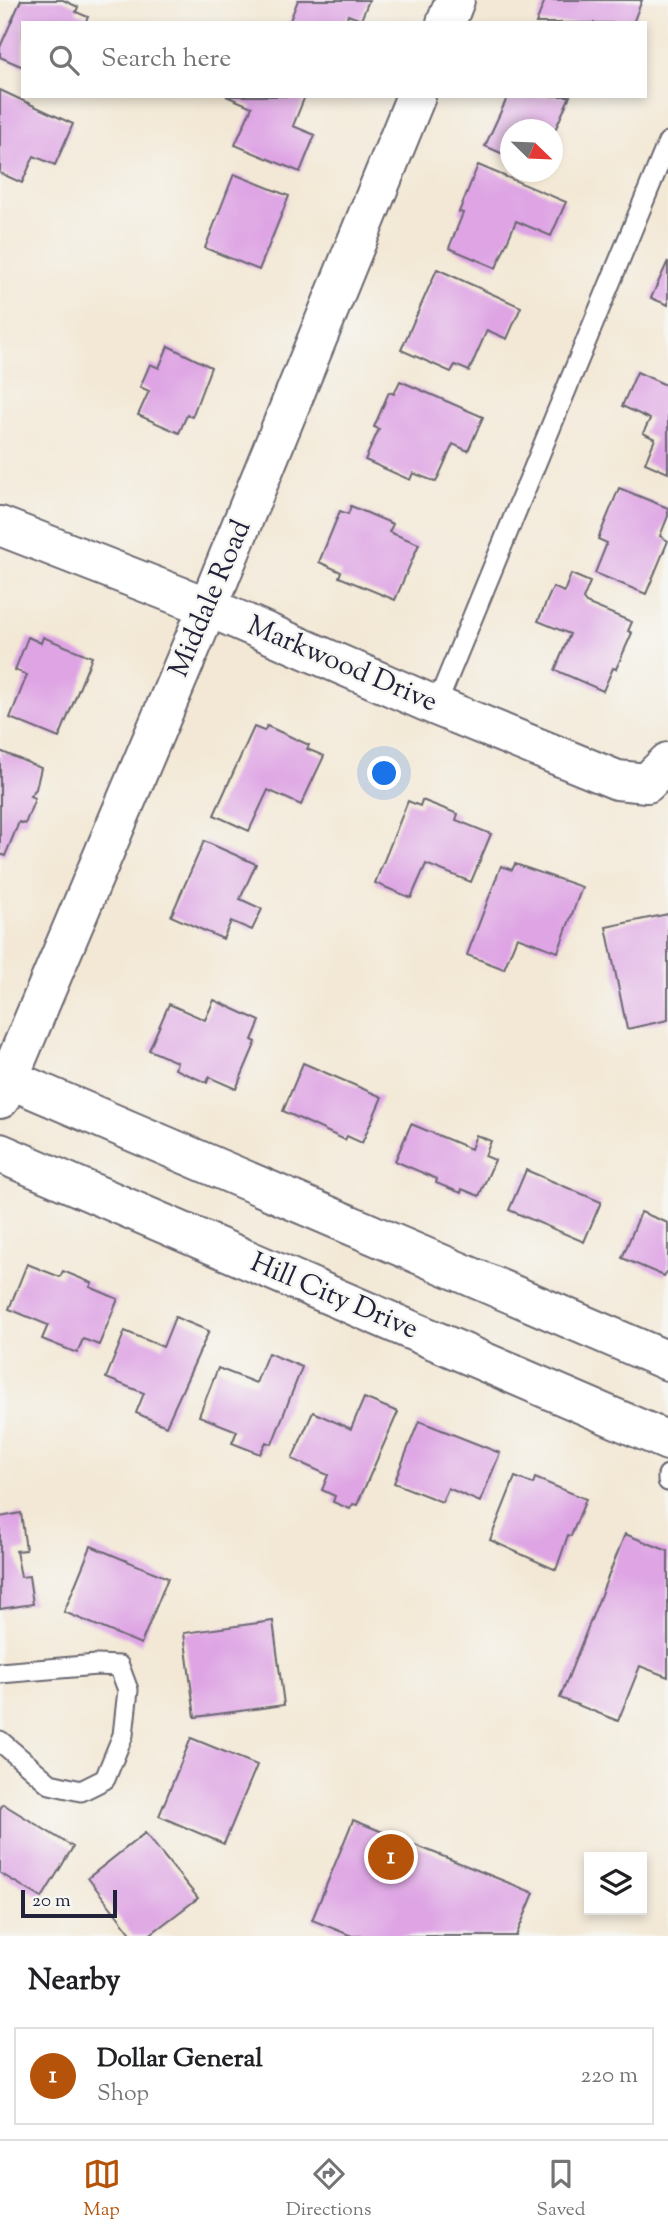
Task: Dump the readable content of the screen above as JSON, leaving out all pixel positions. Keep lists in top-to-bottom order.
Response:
{
  "streets": {
    "street": ["Middale Road", "Markwood Drive", "Hill City Drive"]
  },
  "crossings": [
    ["Middale Road", "Markwood Drive"]
  ],
  "scale_bar": "20 m",
  "north": "bottom right",
  "page": {
    "search": "Search here",
    "pins": "1",
    "scale": "20 m",
    "heading": "Nearby",
    "list": [
      {
        "mark": "1",
        "name": "Dollar General",
        "note": "Shop",
        "value": "220 m"
      }
    ],
    "nav": ["Map", "Directions", "Saved"]
  }
}
